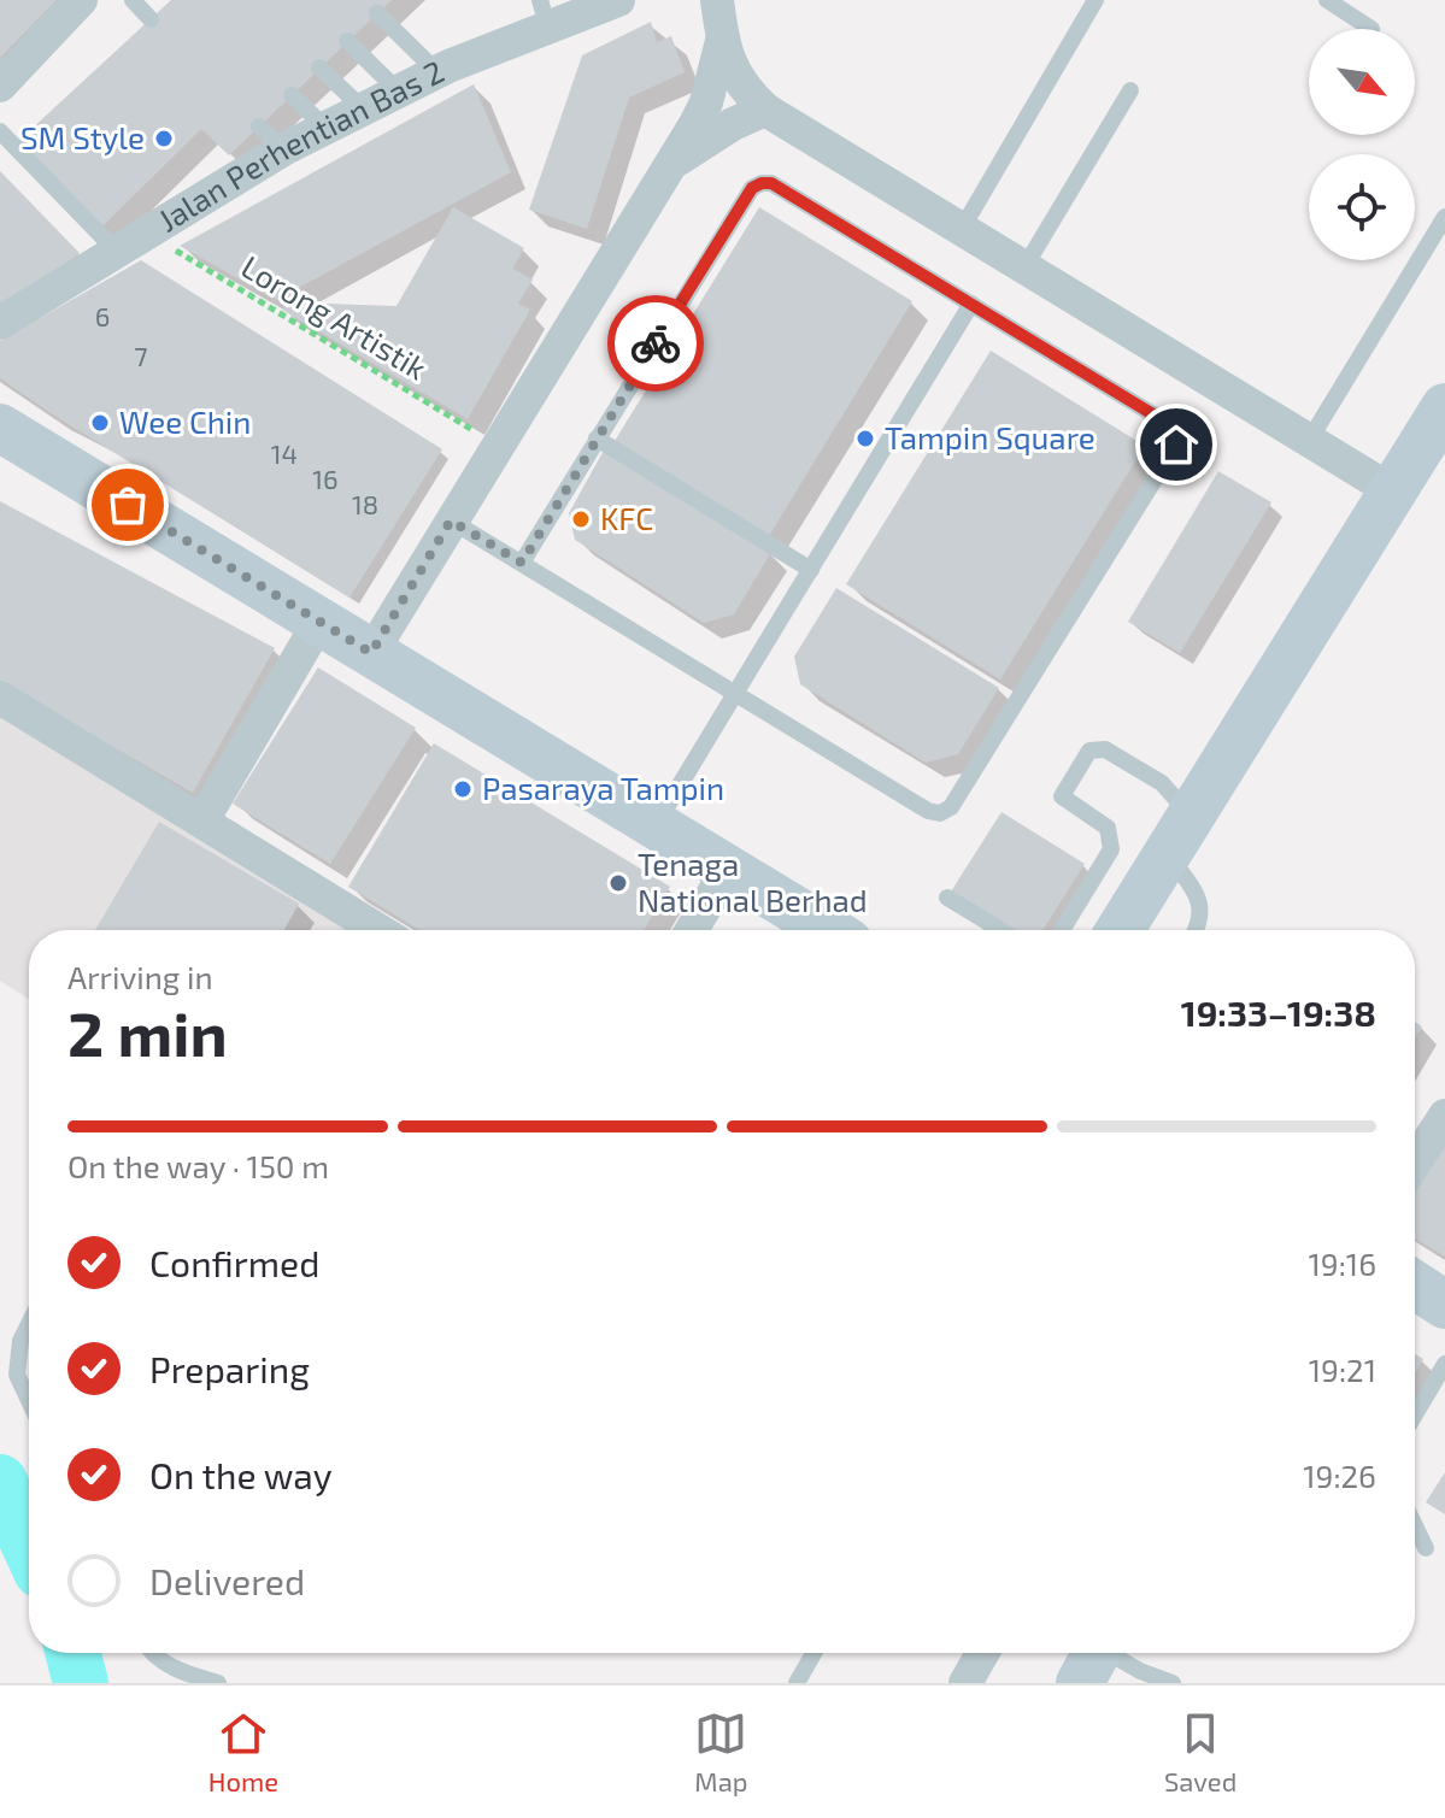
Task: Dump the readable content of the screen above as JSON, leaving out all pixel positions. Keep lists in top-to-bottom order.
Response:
{
  "streets": {
    "street": ["Jalan Perhentian Bas 2"],
    "path": ["Lorong Artistik"]
  },
  "crossings": [
    ["Jalan Perhentian Bas 2", "Lorong Artistik"]
  ],
  "places": [
    "SM Style",
    "Wee Chin",
    "Tampin Square",
    "KFC",
    "Pasaraya Tampin",
    "Tenaga National Berhad"
  ],
  "house_numbers": [
    "6",
    "7",
    "14",
    "16",
    "18"
  ],
  "north": "bottom right",
  "page": {
    "heading": ["2 min", "Arriving in", "19:33–19:38"],
    "bar": "On the way · 150 m",
    "list": [
      ["Confirmed", "19:16"],
      ["Preparing", "19:21"],
      ["On the way", "19:26"],
      "Delivered"
    ],
    "tabs": ["Home", "Map", "Saved"]
  }
}
